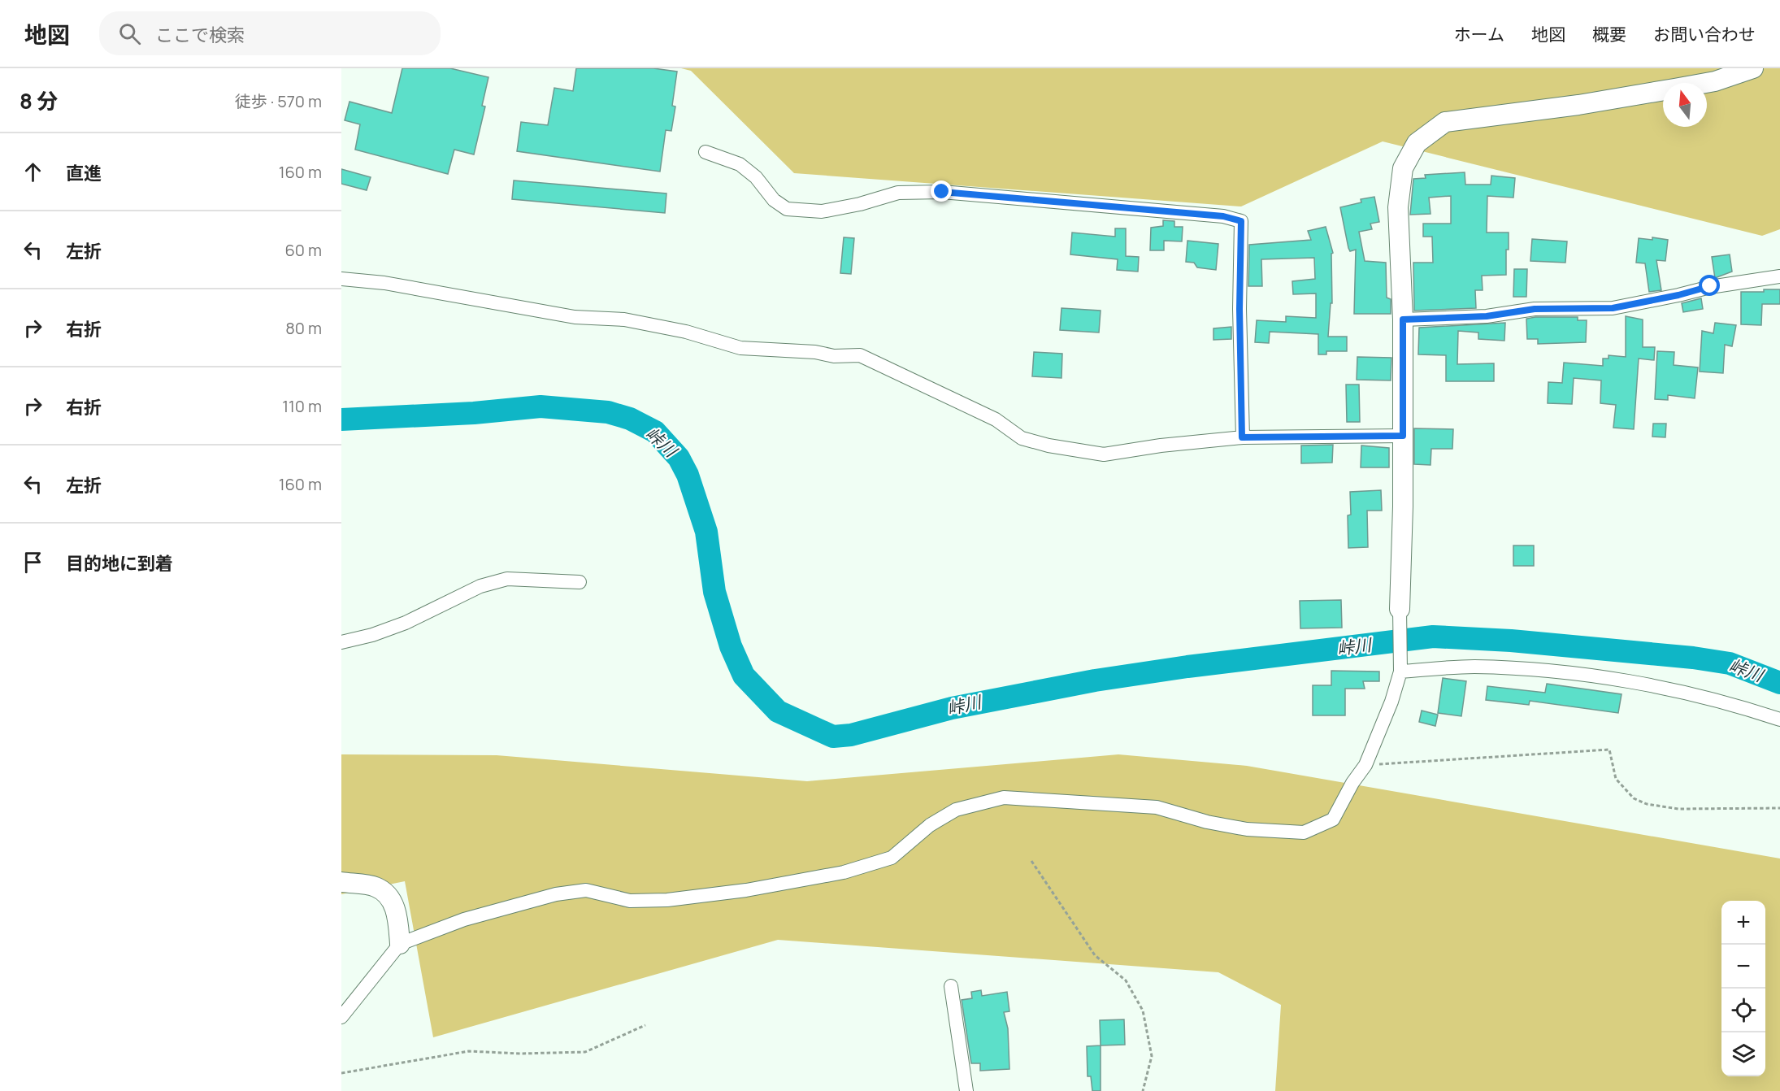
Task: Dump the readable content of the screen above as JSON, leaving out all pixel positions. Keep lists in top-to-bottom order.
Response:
{
  "water": ["峠川"],
  "north": "top",
  "page": {
    "header": "地図",
    "search": "ここで検索",
    "nav": [
      "ホーム",
      "地図",
      "概要",
      "お問い合わせ"
    ],
    "heading": ["8 分", "徒歩 · 570 m"],
    "list": [
      ["直進", "160 m"],
      ["左折", "60 m"],
      ["右折", "80 m"],
      ["右折", "110 m"],
      ["左折", "160 m"],
      "目的地に到着"
    ],
    "map_buttons": ["+", "−"]
  }
}
